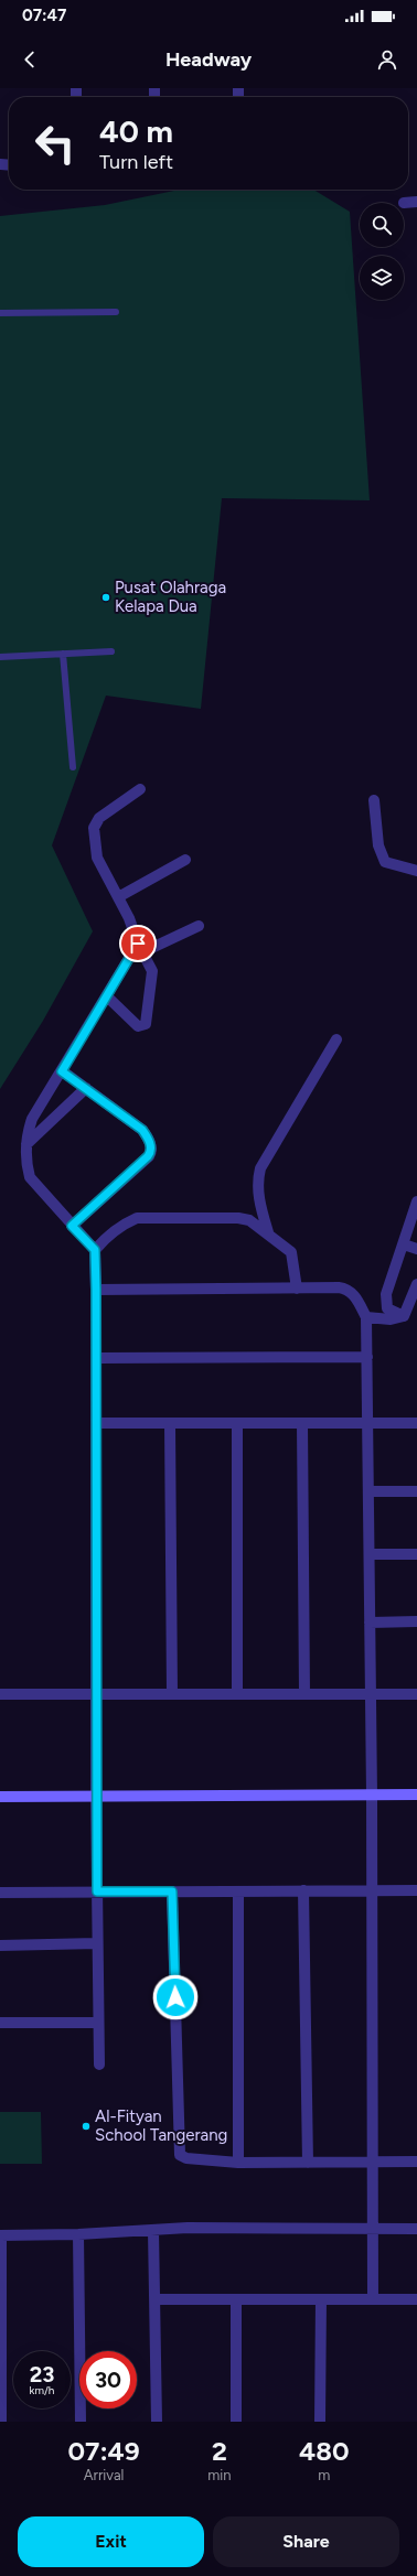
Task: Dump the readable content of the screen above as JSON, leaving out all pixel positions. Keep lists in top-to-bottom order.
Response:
{
  "places": ["Pusat Olahraga Kelapa Dua", "Al-Fityan School Tangerang"],
  "page": {
    "status": "07:47",
    "header": "Headway",
    "turn": ["40 m", "Turn left"],
    "speed": "23 km/h",
    "limit": "30",
    "eta": [
      "07:49",
      "Arrival",
      "2",
      "min",
      "480",
      "m"
    ],
    "buttons": ["Exit", "Share"]
  }
}
